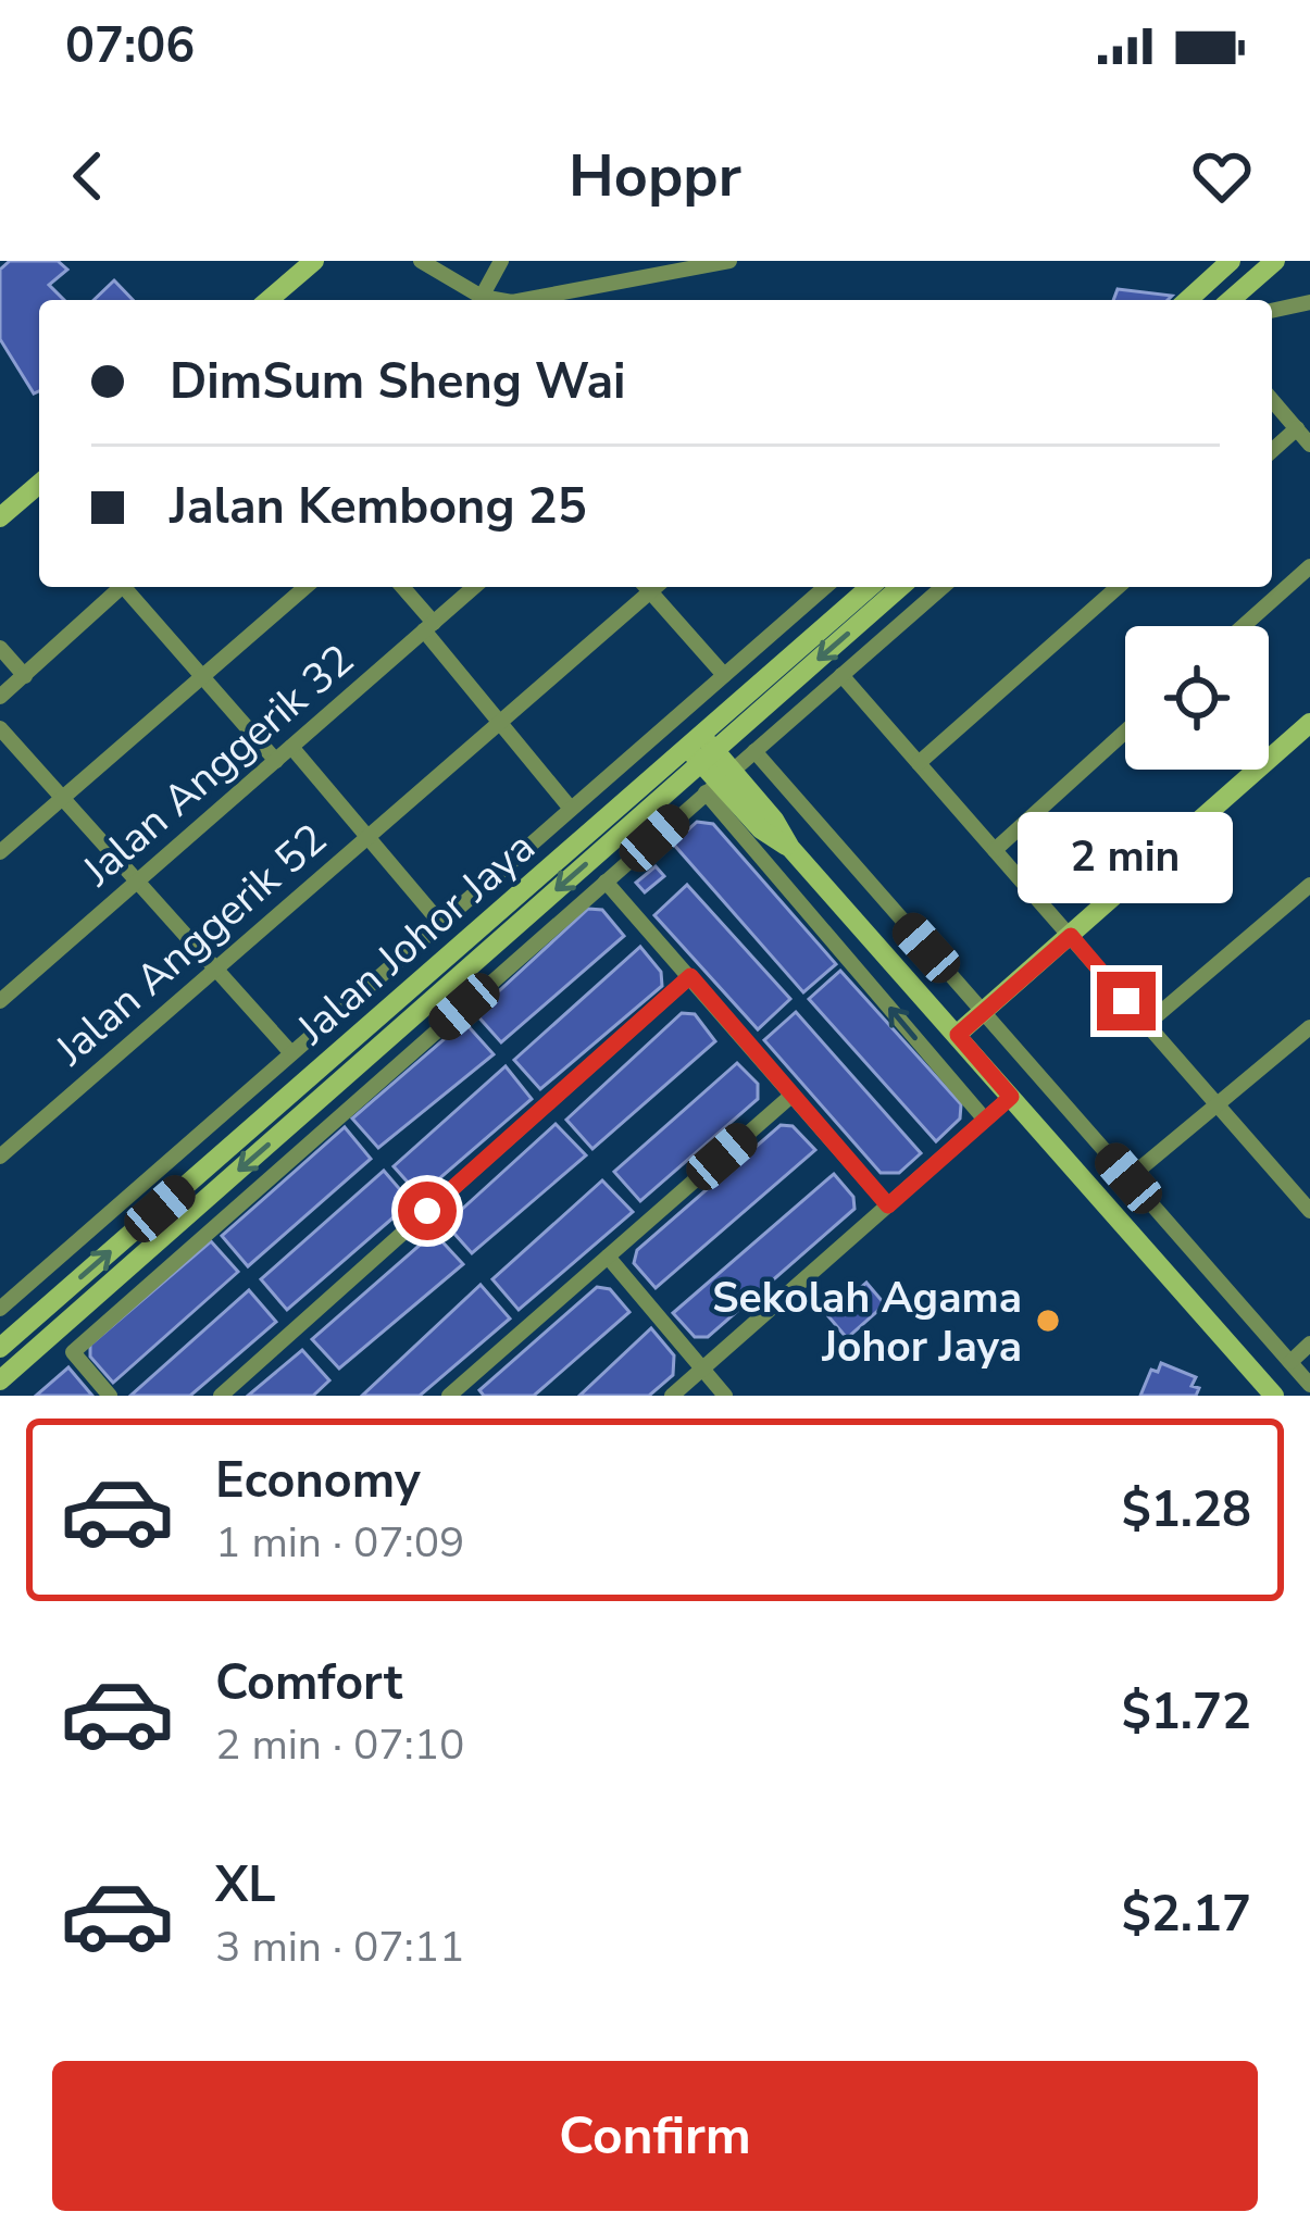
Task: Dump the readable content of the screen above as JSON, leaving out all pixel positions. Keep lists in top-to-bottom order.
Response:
{
  "streets": {
    "main road": ["Jalan Johor Jaya"],
    "street": ["Jalan Anggerik 32", "Jalan Anggerik 52"]
  },
  "places": ["Sekolah Agama Johor Jaya"],
  "page": {
    "status": "07:06",
    "header": "Hoppr",
    "banner": ["DimSum Sheng Wai", "Jalan Kembong 25"],
    "bubble": "2 min",
    "list": [
      {
        "name": "Economy",
        "note": "1 min · 07:09",
        "value": "$1.28"
      },
      {
        "name": "Comfort",
        "note": "2 min · 07:10",
        "value": "$1.72"
      },
      {
        "name": "XL",
        "note": "3 min · 07:11",
        "value": "$2.17"
      }
    ],
    "buttons": "Confirm"
  }
}
